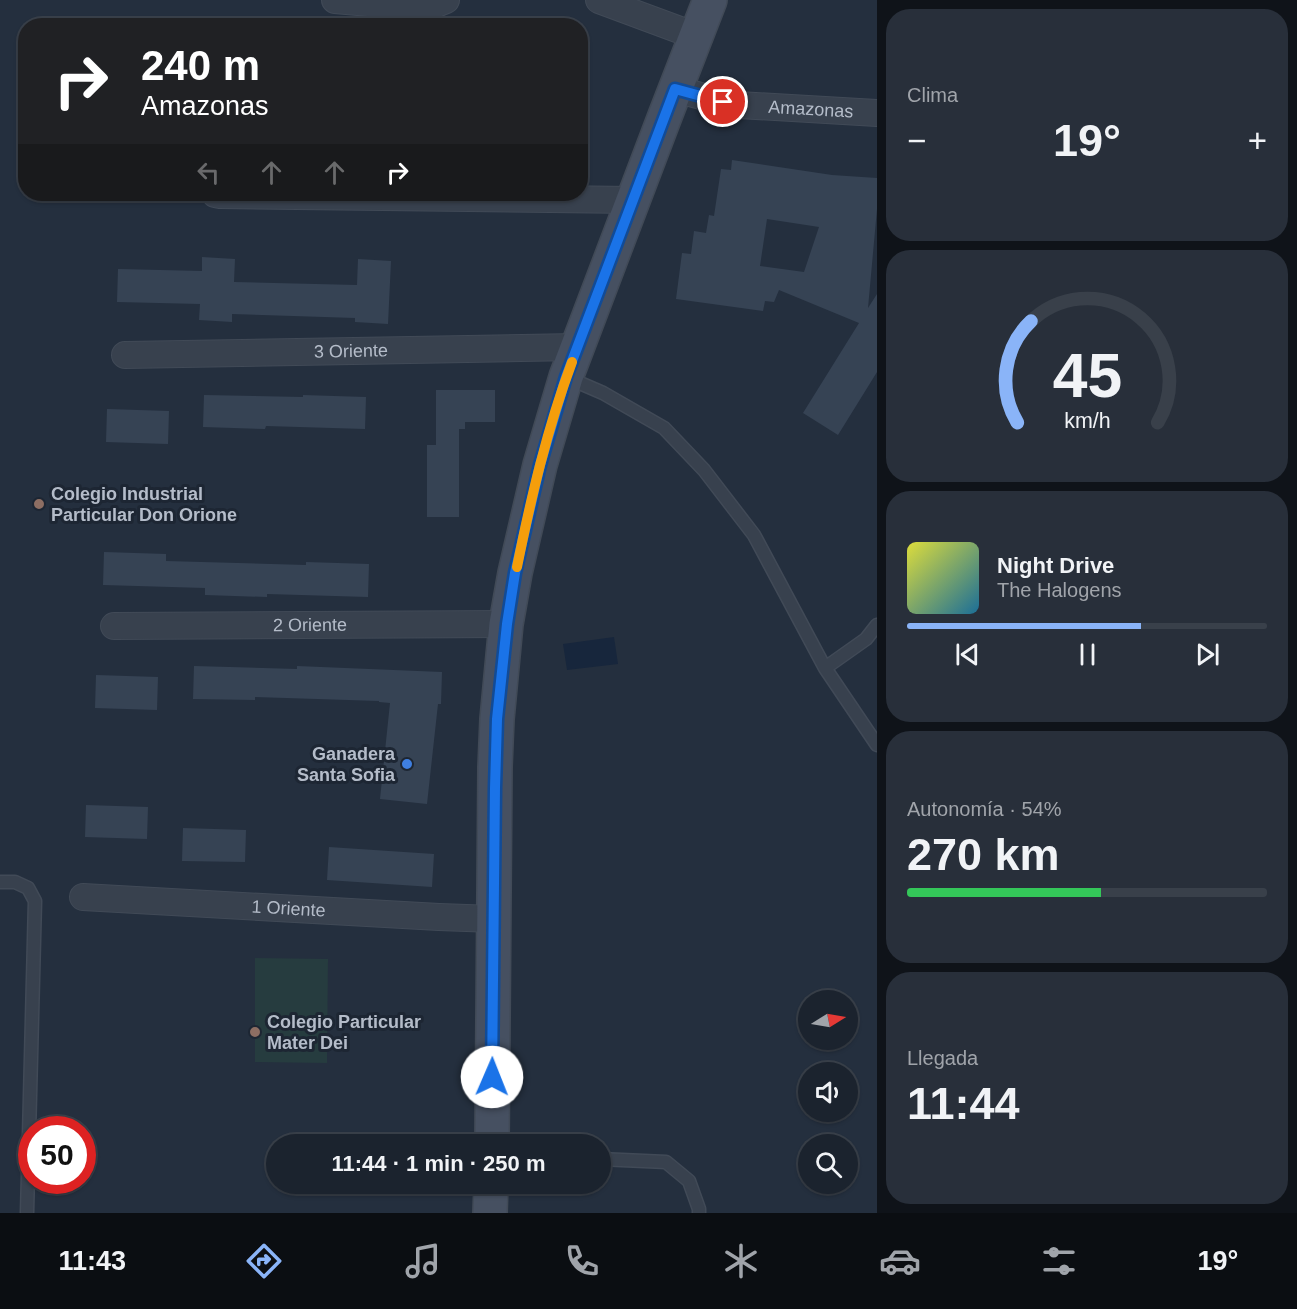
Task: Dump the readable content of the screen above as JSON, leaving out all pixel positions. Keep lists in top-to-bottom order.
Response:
{
  "streets": {
    "street": [
      "Amazonas",
      "3 Oriente",
      "2 Oriente",
      "1 Oriente"
    ]
  },
  "places": ["Colegio Industrial Particular Don Orione", "Ganadera Santa Sofia", "Colegio Particular Mater Dei"],
  "north": "right",
  "page": {
    "tile": [
      "Clima",
      ["Autonomía · 54%", "270 km"],
      ["Llegada", "11:44"]
    ],
    "turn": ["240 m", "Amazonas"],
    "heat": ["−", "19°", "+"],
    "song": ["Night Drive", "The Halogens"],
    "limit": "50",
    "trip": "11:44 · 1 min · 250 m",
    "tabs": ["11:43", "19°"],
    "gauge": ["45", "km/h"]
  }
}
